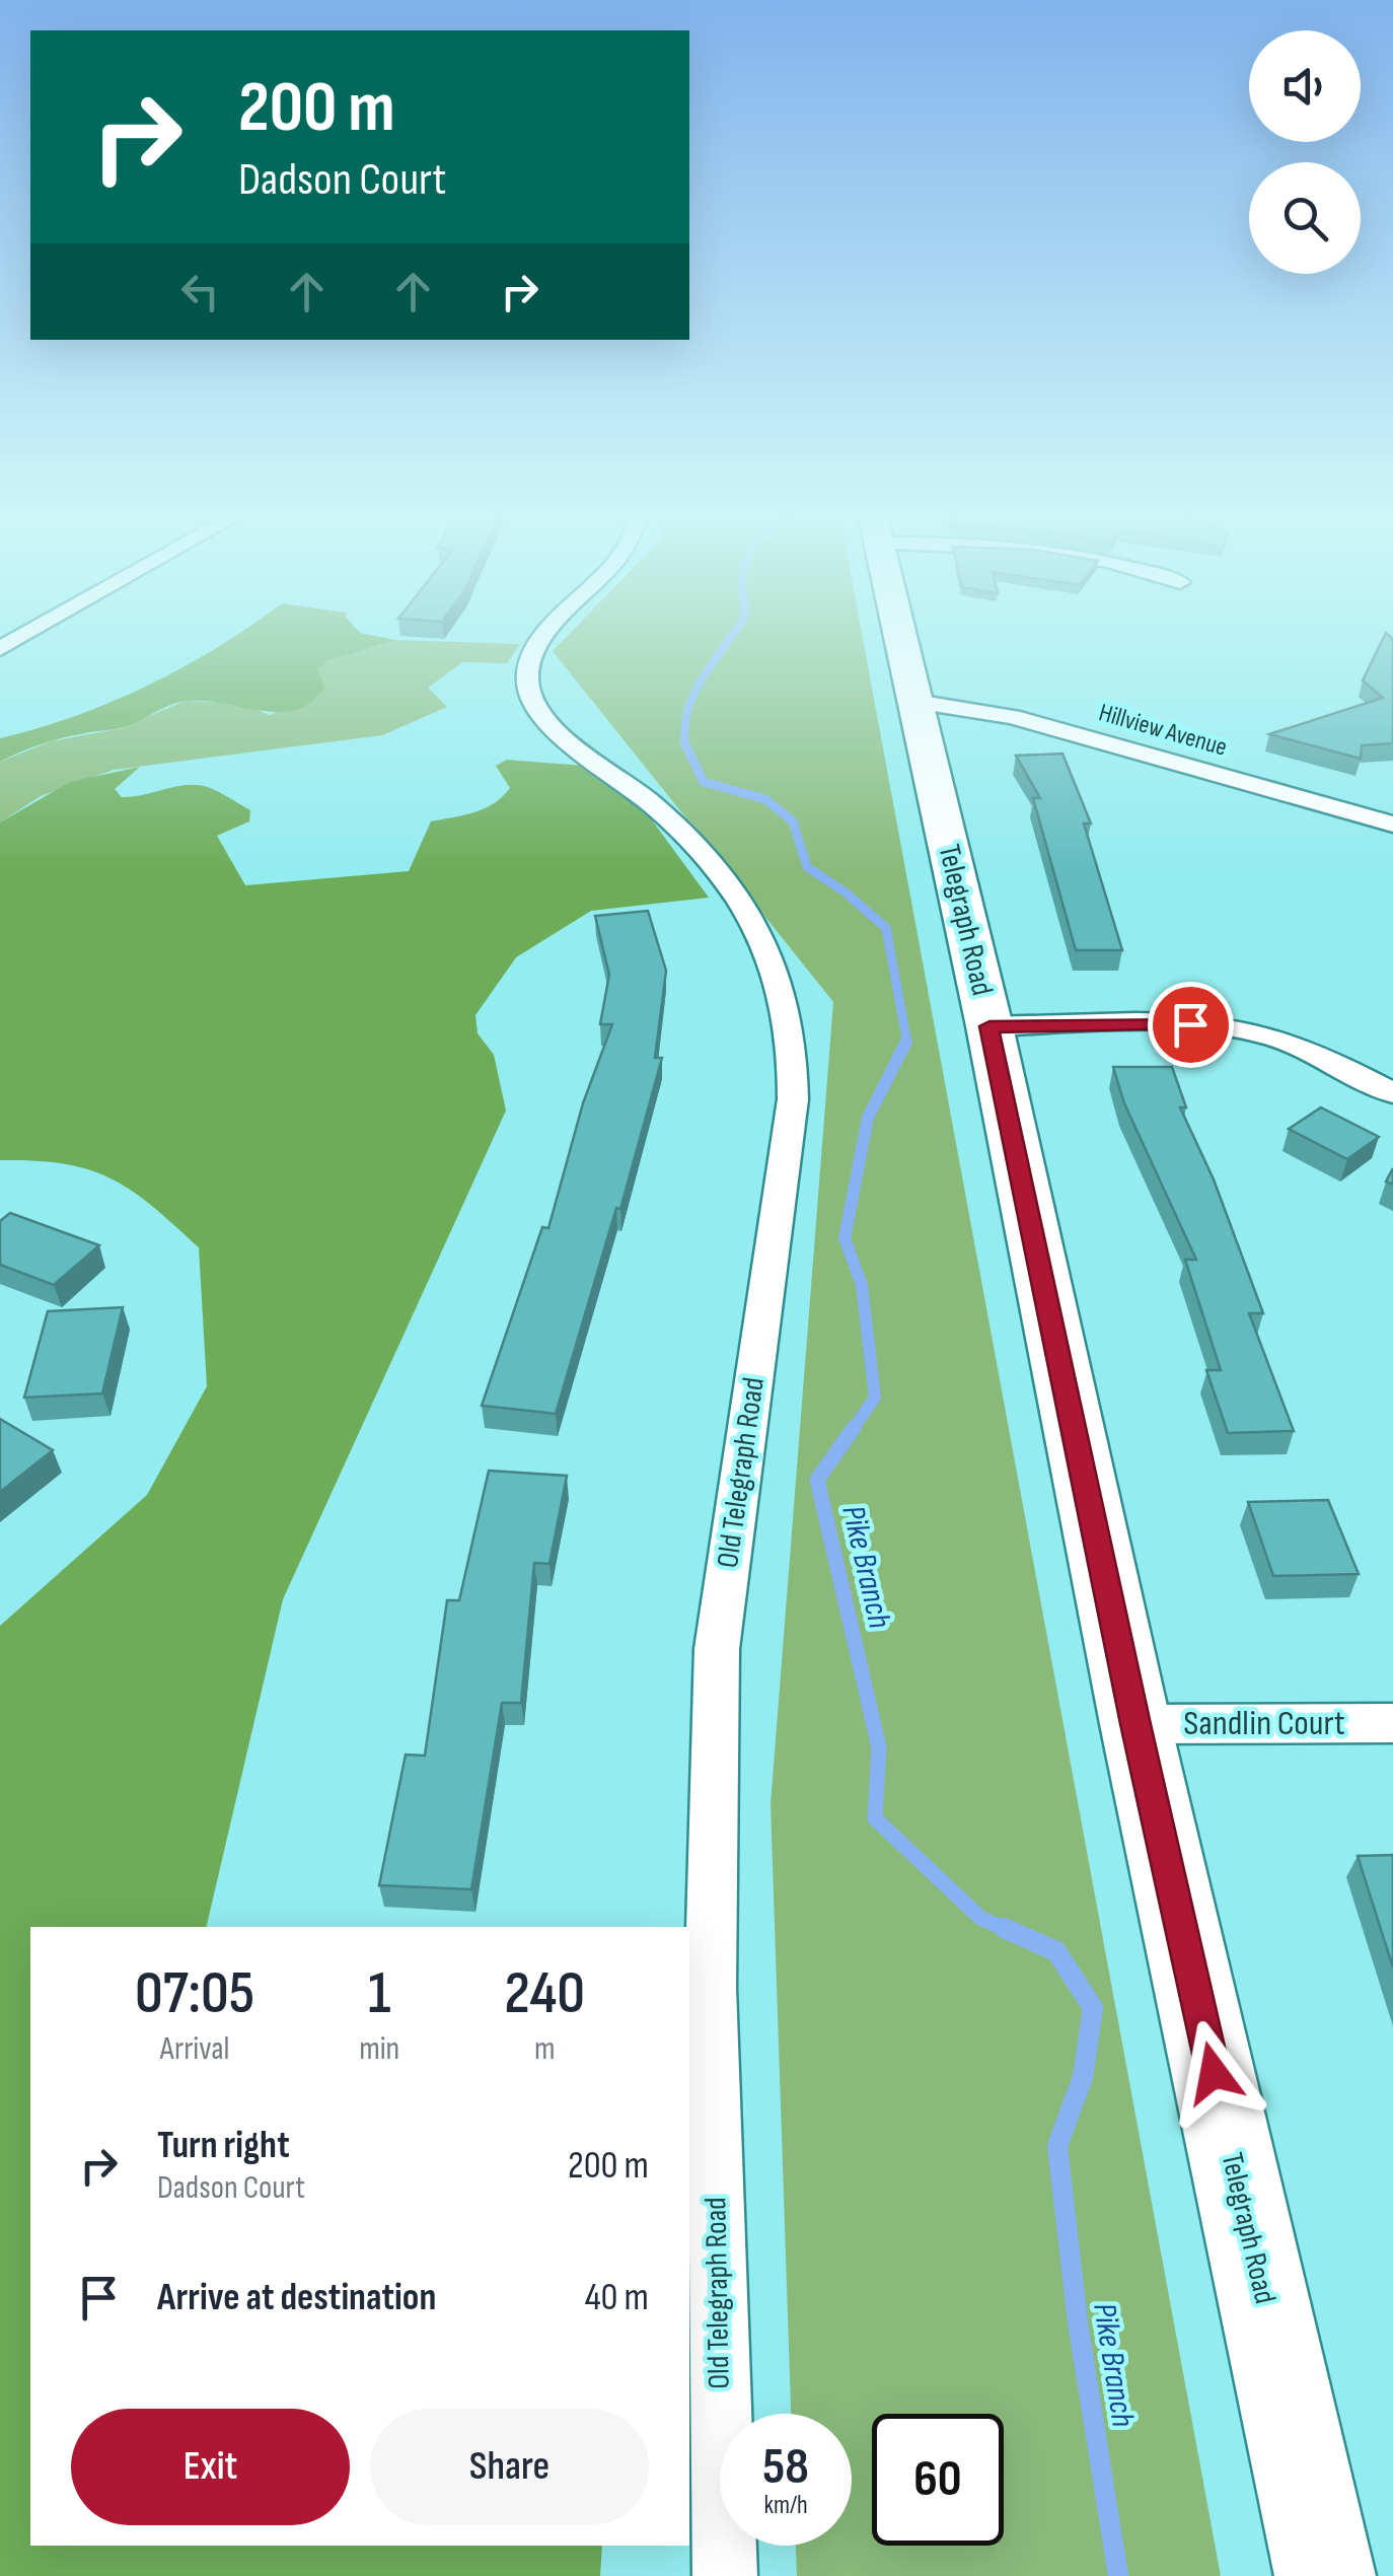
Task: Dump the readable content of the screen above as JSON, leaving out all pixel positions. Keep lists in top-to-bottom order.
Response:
{
  "streets": {
    "main road": ["Telegraph Road"],
    "street": ["Hillview Avenue", "Old Telegraph Road", "Sandlin Court"]
  },
  "crossings": [
    ["Hillview Avenue", "Telegraph Road"],
    ["Telegraph Road", "Sandlin Court"]
  ],
  "water": ["Pike Branch"],
  "page": {
    "turn": ["200 m", "Dadson Court"],
    "eta": [
      "07:05",
      "Arrival",
      "1",
      "min",
      "240",
      "m"
    ],
    "list": [
      {
        "name": "Turn right",
        "note": "Dadson Court",
        "value": "200 m"
      },
      {
        "name": "Arrive at destination",
        "value": "40 m"
      }
    ],
    "buttons": ["Exit", "Share"],
    "speed": "58 km/h",
    "limit": "60"
  }
}
